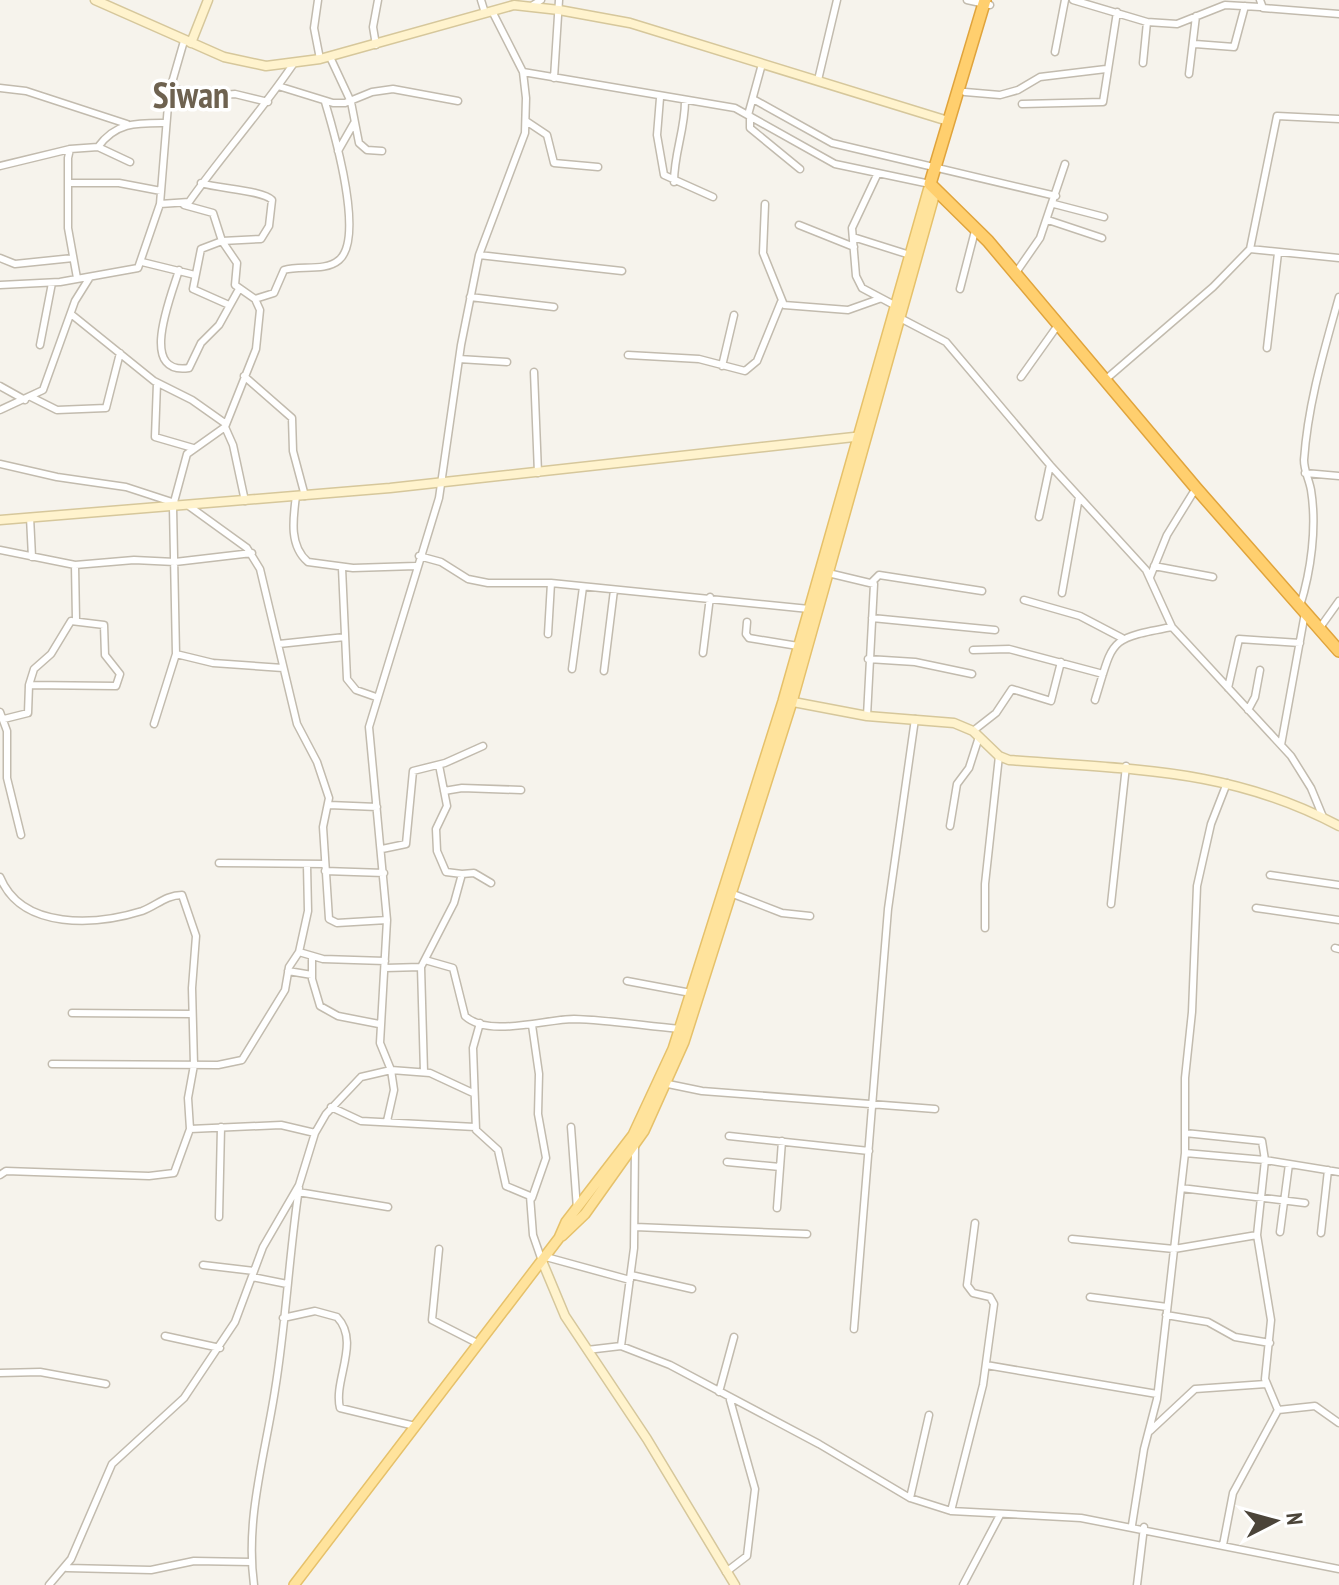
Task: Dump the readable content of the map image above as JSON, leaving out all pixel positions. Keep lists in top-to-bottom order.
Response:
{
  "districts": ["Siwan"],
  "north": "right"
}
